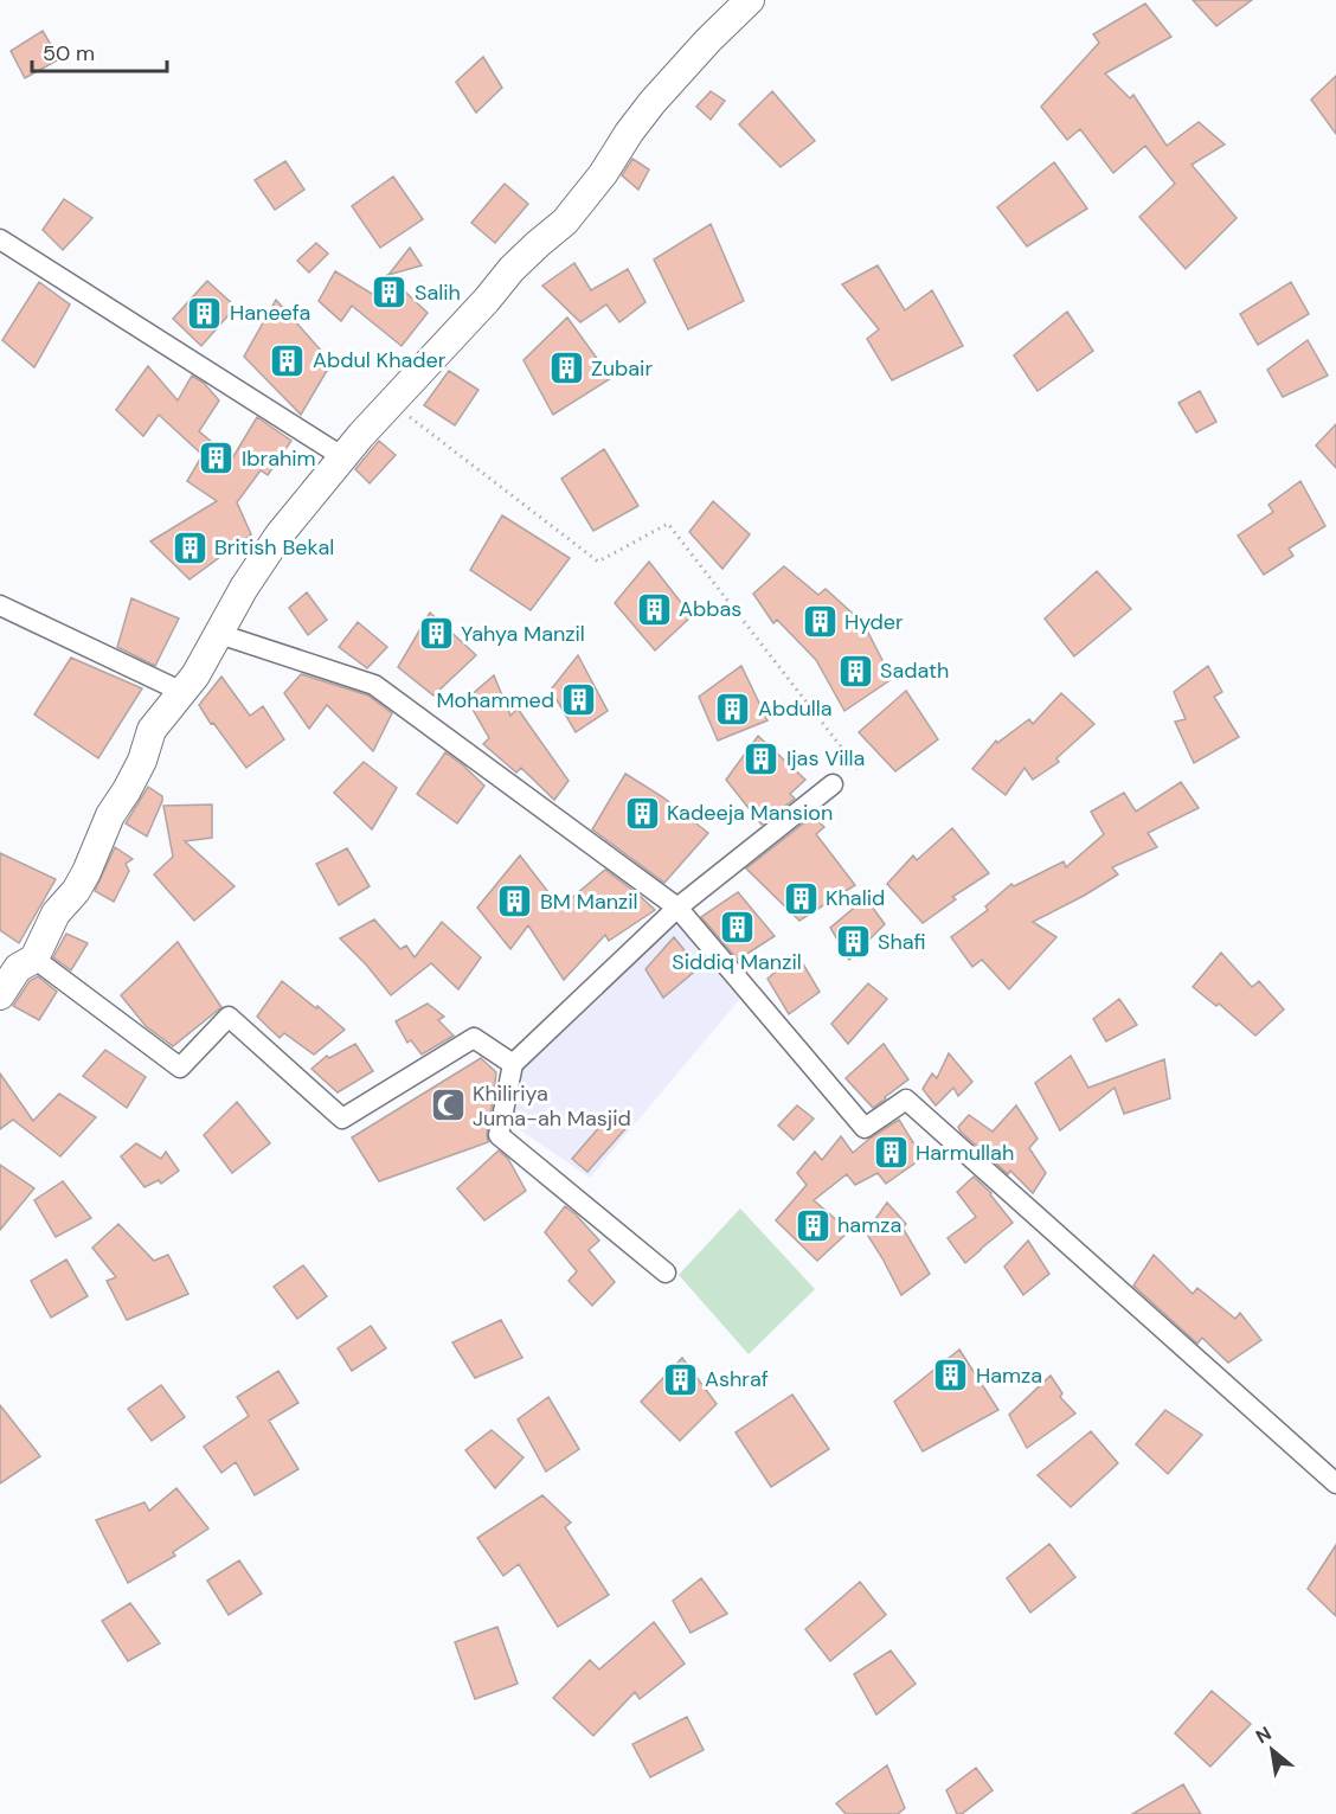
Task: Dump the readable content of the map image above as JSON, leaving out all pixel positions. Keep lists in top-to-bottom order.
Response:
{
  "places": {
    "building": [
      "Salih",
      "Haneefa",
      "Abdul Khader",
      "Zubair",
      "Ibrahim",
      "British Bekal",
      "Abbas",
      "Hyder",
      "Yahya Manzil",
      "Sadath",
      "Mohammed",
      "Abdulla",
      "Ijas Villa",
      "Kadeeja Mansion",
      "Khalid",
      "BM Manzil",
      "Siddiq Manzil",
      "Shafi",
      "Harmullah",
      "hamza",
      "Hamza",
      "Ashraf"
    ],
    "mosque": ["Khiliriya Juma-ah Masjid"]
  },
  "scale_bar": "50 m",
  "north": "top left"
}
